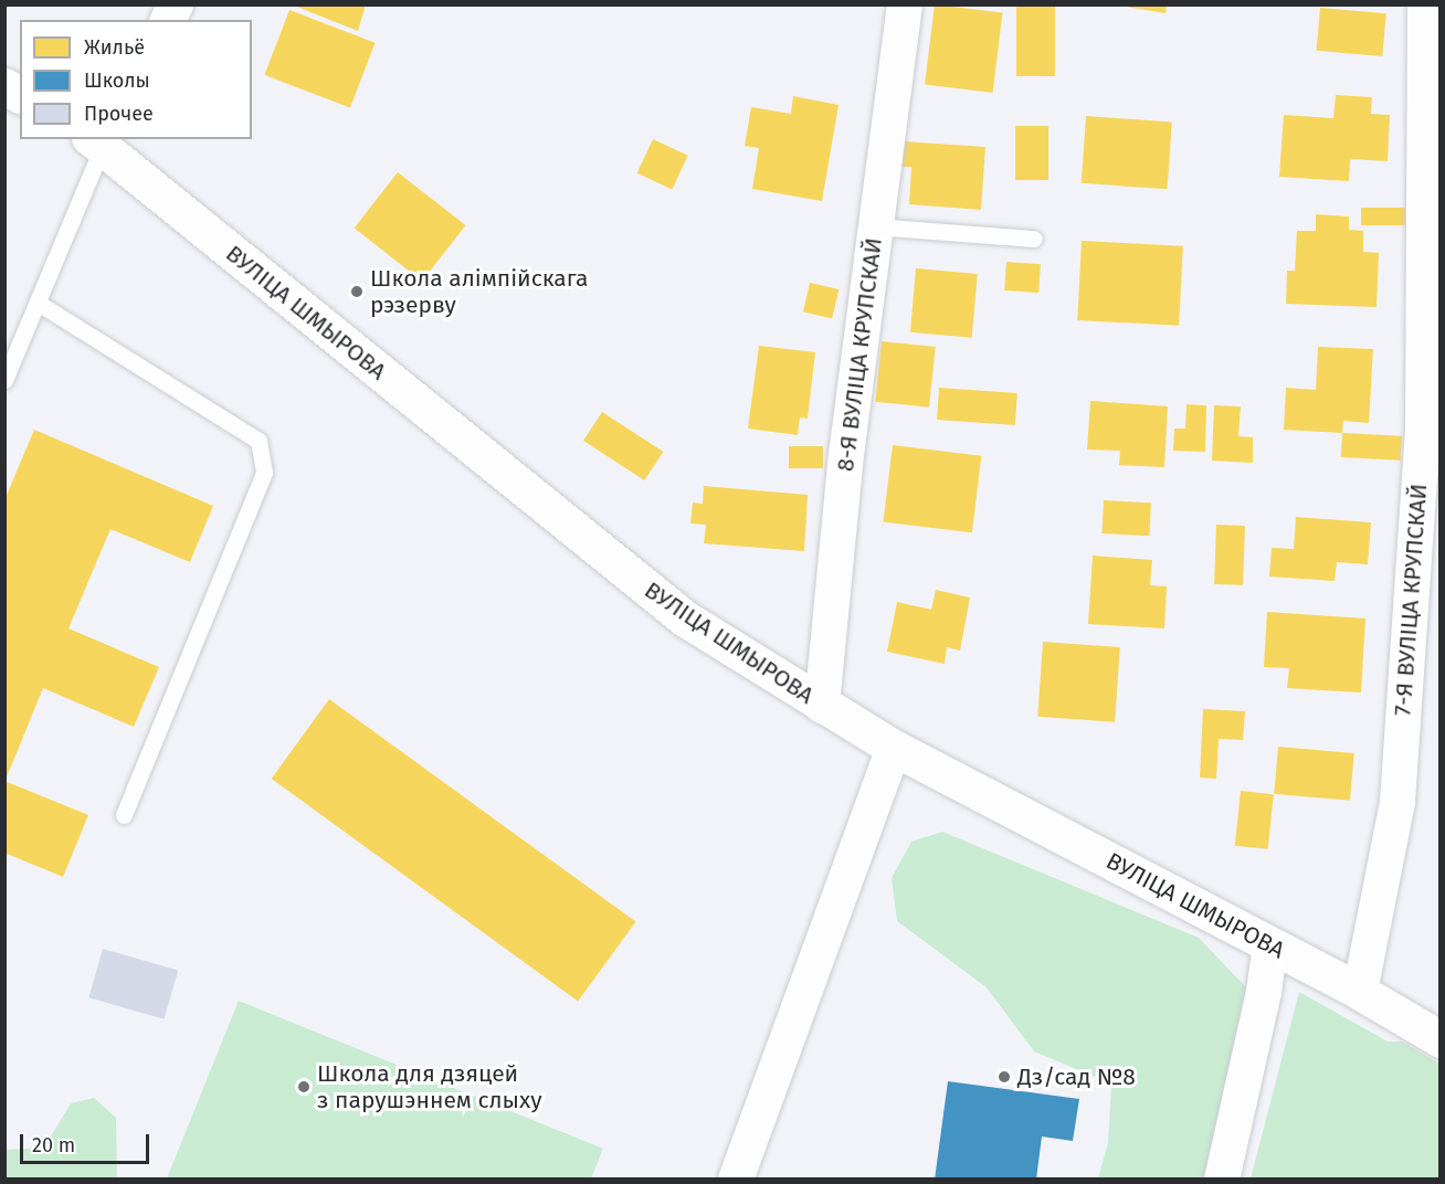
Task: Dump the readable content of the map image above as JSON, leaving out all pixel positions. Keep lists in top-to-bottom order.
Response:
{
  "streets": {
    "street": ["ВУЛІЦА ШМЫРОВА", "8-Я ВУЛІЦА КРУПСКАЙ", "7-Я ВУЛІЦА КРУПСКАЙ"]
  },
  "crossings": [
    ["ВУЛІЦА ШМЫРОВА", "8-Я ВУЛІЦА КРУПСКАЙ"],
    ["ВУЛІЦА ШМЫРОВА", "7-Я ВУЛІЦА КРУПСКАЙ"]
  ],
  "places": ["Школа алімпійскага рэзерву", "Дз/сад №8", "Школа для дзяцей з парушэннем слыху"],
  "legend": ["Жильё", "Школы", "Прочее"],
  "scale_bar": "20 m"
}
